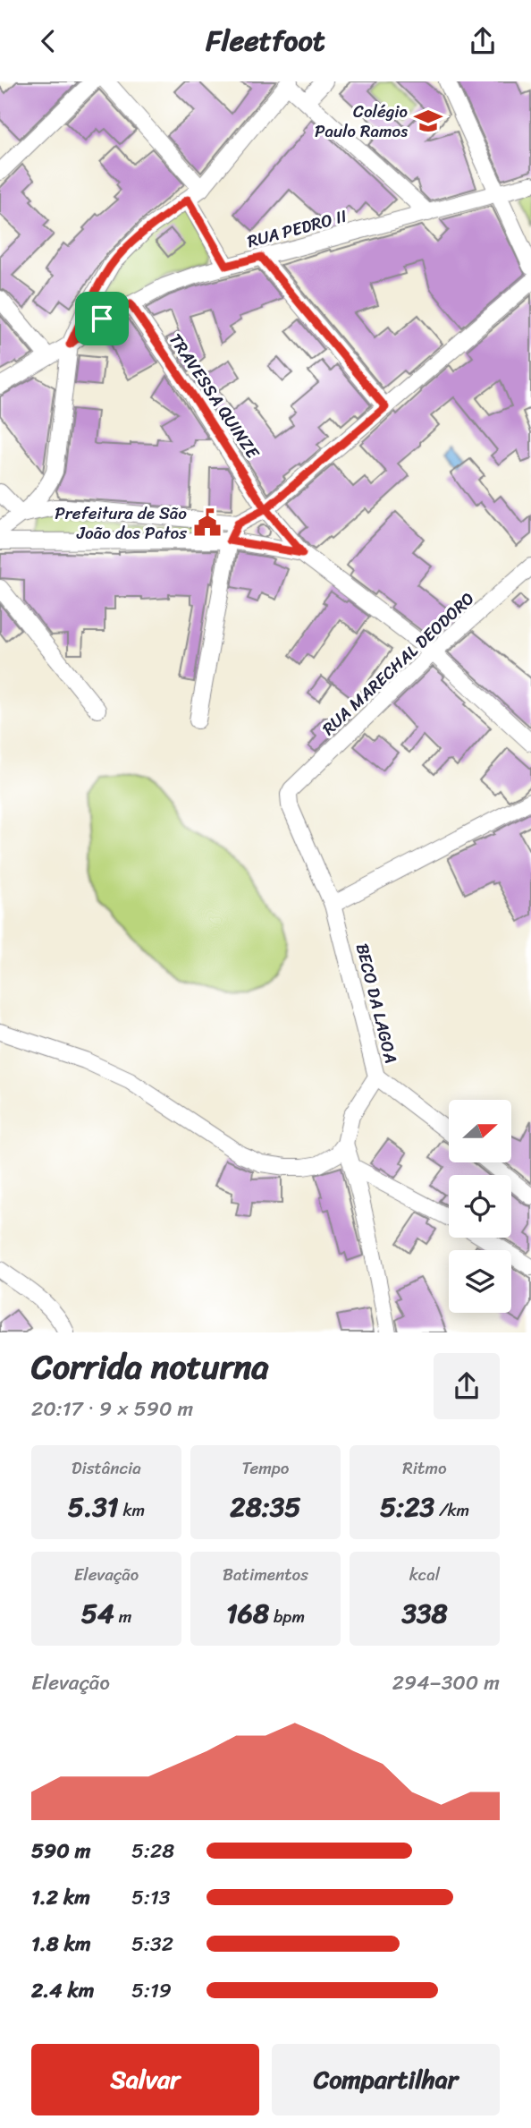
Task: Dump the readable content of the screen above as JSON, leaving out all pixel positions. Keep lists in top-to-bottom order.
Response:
{
  "streets": {
    "street": [
      "RUA PEDRO II",
      "TRAVESSA QUINZE",
      "RUA MARECHAL DEODORO",
      "BECO DA LAGOA"
    ]
  },
  "crossings": [
    ["RUA PEDRO II", "TRAVESSA QUINZE"],
    ["RUA MARECHAL DEODORO", "BECO DA LAGOA"]
  ],
  "places": {
    "school or university": ["Colégio Paulo Ramos"],
    "public building": ["Prefeitura de São João dos Patos"]
  },
  "north": "right",
  "page": {
    "header": "Fleetfoot",
    "heading": ["Corrida noturna", "20:17 · 9 × 590 m"],
    "stats": [
      ["Distância", "5.31 km"],
      ["Tempo", "28:35"],
      ["Ritmo", "5:23 /km"],
      ["Elevação", "54 m"],
      ["Batimentos", "168 bpm"],
      ["kcal", "338"]
    ],
    "chart": ["Elevação", "294–300 m"],
    "list": [
      {
        "name": "590 m",
        "note": "5:28"
      },
      {
        "name": "1.2 km",
        "note": "5:13"
      },
      {
        "name": "1.8 km",
        "note": "5:32"
      },
      {
        "name": "2.4 km",
        "note": "5:19"
      }
    ],
    "buttons": ["Salvar", "Compartilhar"]
  }
}
